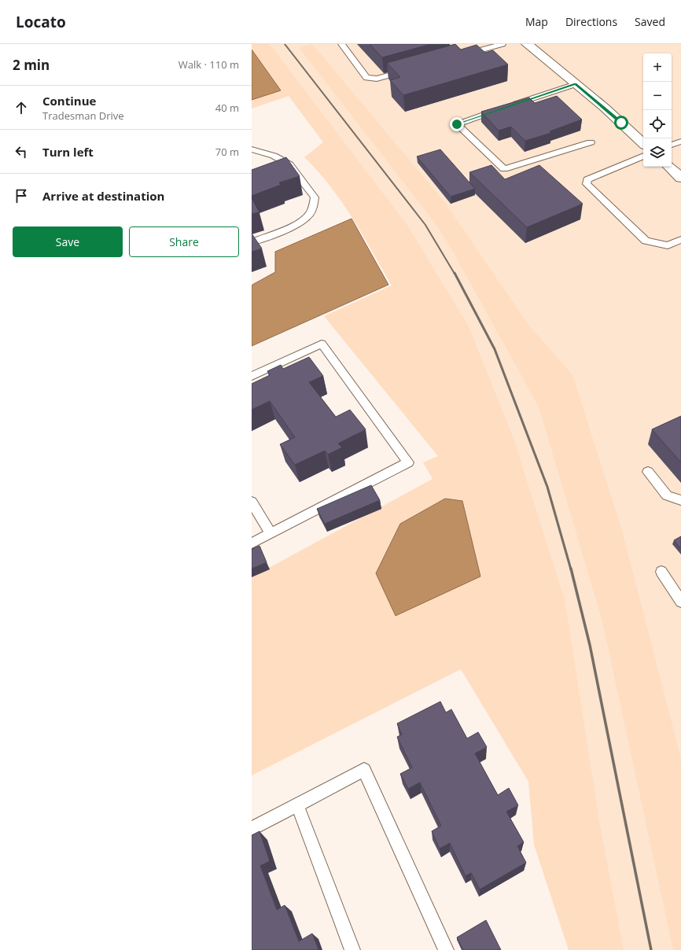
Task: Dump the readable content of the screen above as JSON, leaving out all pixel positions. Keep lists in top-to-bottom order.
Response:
{
  "page": {
    "header": "Locato",
    "nav": ["Map", "Directions", "Saved"],
    "heading": ["2 min", "Walk · 110 m"],
    "map_buttons": ["+", "−"],
    "list": [
      ["Continue", "Tradesman Drive", "40 m"],
      ["Turn left", "70 m"],
      "Arrive at destination"
    ],
    "buttons": ["Save", "Share"]
  }
}
